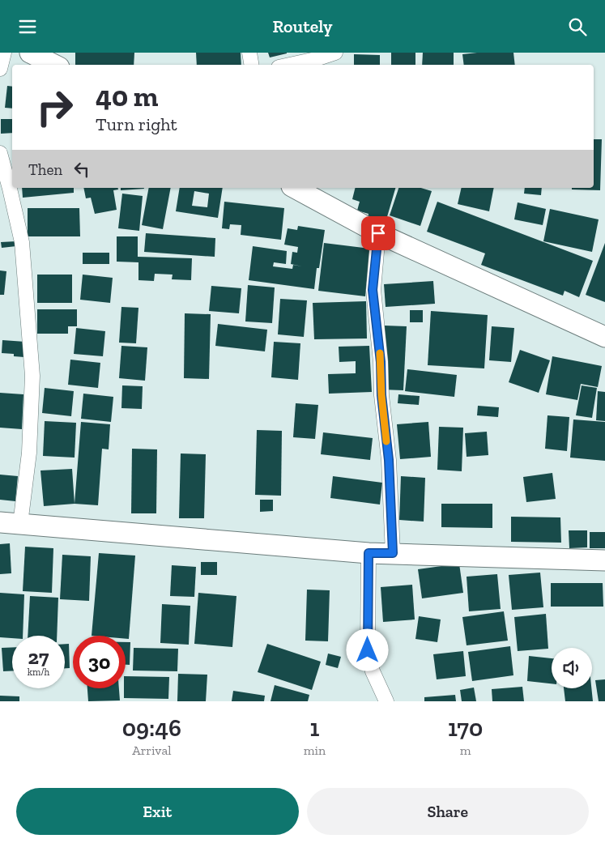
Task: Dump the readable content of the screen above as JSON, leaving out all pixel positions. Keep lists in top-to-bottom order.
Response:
{
  "page": {
    "header": "Routely",
    "turn": ["40 m", "Turn right"],
    "then": "Then",
    "speed": "27 km/h",
    "limit": "30",
    "eta": [
      "09:46",
      "Arrival",
      "1",
      "min",
      "170",
      "m"
    ],
    "buttons": ["Exit", "Share"]
  }
}
